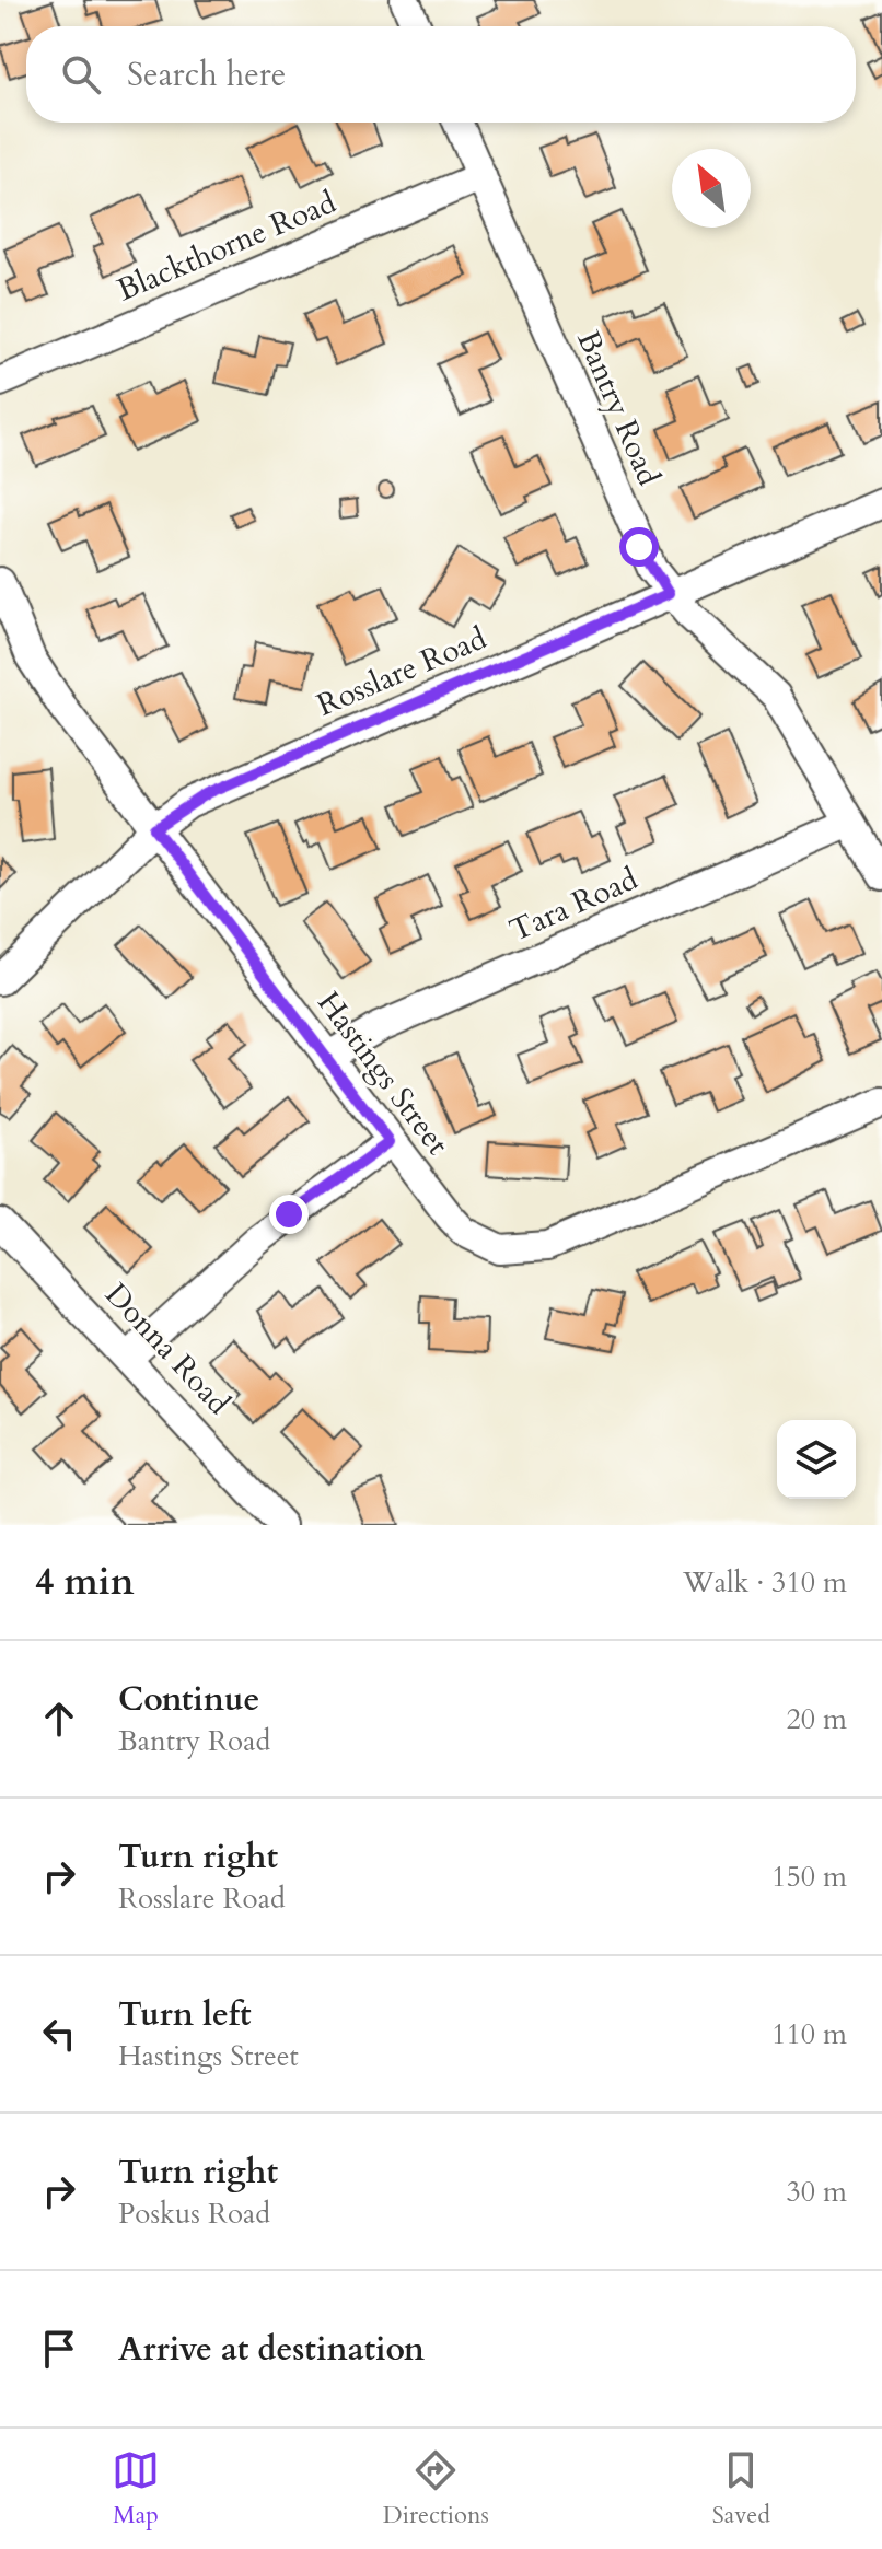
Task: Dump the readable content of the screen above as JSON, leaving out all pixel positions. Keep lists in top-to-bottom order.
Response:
{
  "streets": {
    "street": [
      "Blackthorne Road",
      "Bantry Road",
      "Rosslare Road",
      "Tara Road",
      "Hastings Street",
      "Donna Road"
    ]
  },
  "crossings": [
    ["Blackthorne Road", "Bantry Road"],
    ["Bantry Road", "Rosslare Road"],
    ["Bantry Road", "Tara Road"],
    ["Rosslare Road", "Hastings Street"],
    ["Tara Road", "Hastings Street"]
  ],
  "north": "top left",
  "page": {
    "search": "Search here",
    "heading": ["4 min", "Walk · 310 m"],
    "list": [
      ["Continue", "Bantry Road", "20 m"],
      ["Turn right", "Rosslare Road", "150 m"],
      ["Turn left", "Hastings Street", "110 m"],
      ["Turn right", "Poskus Road", "30 m"],
      "Arrive at destination"
    ],
    "nav": ["Map", "Directions", "Saved"]
  }
}
